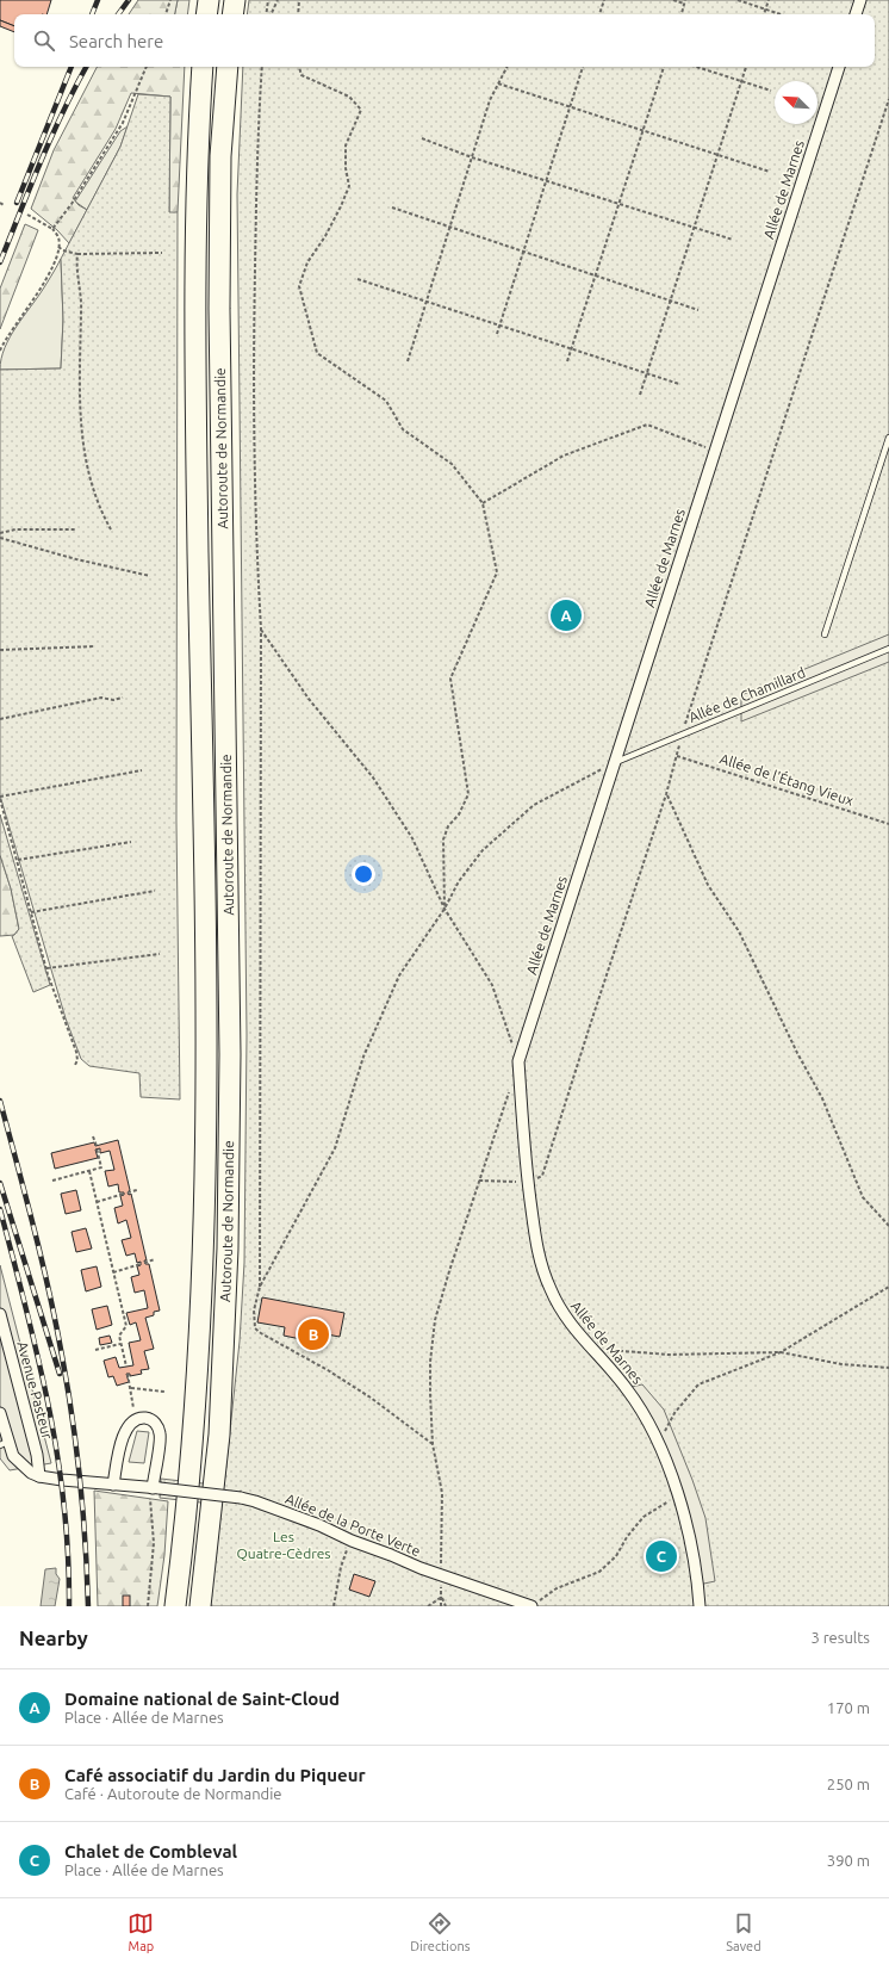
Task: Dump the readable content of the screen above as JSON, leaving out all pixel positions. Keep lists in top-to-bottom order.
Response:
{
  "streets": {
    "highway": ["Autoroute de Normandie"],
    "street": ["Allée de Marnes", "Avenue Pasteur", "Allée de la Porte Verte"],
    "lane": ["Allée de Chamillard"],
    "path": ["Allée de l'Étang Vieux"]
  },
  "crossings": [
    ["Allée de Marnes", "Allée de Chamillard"]
  ],
  "parks": ["Les Quatre-Cèdres"],
  "north": "top left",
  "page": {
    "search": "Search here",
    "pins": ["A", "B", "C"],
    "heading": ["Nearby", "3 results"],
    "list": [
      {
        "mark": "A",
        "name": "Domaine national de Saint-Cloud",
        "note": "Place · Allée de Marnes",
        "value": "170 m"
      },
      {
        "mark": "B",
        "name": "Café associatif du Jardin du Piqueur",
        "note": "Café · Autoroute de Normandie",
        "value": "250 m"
      },
      {
        "mark": "C",
        "name": "Chalet de Combleval",
        "note": "Place · Allée de Marnes",
        "value": "390 m"
      }
    ],
    "nav": ["Map", "Directions", "Saved"]
  }
}
